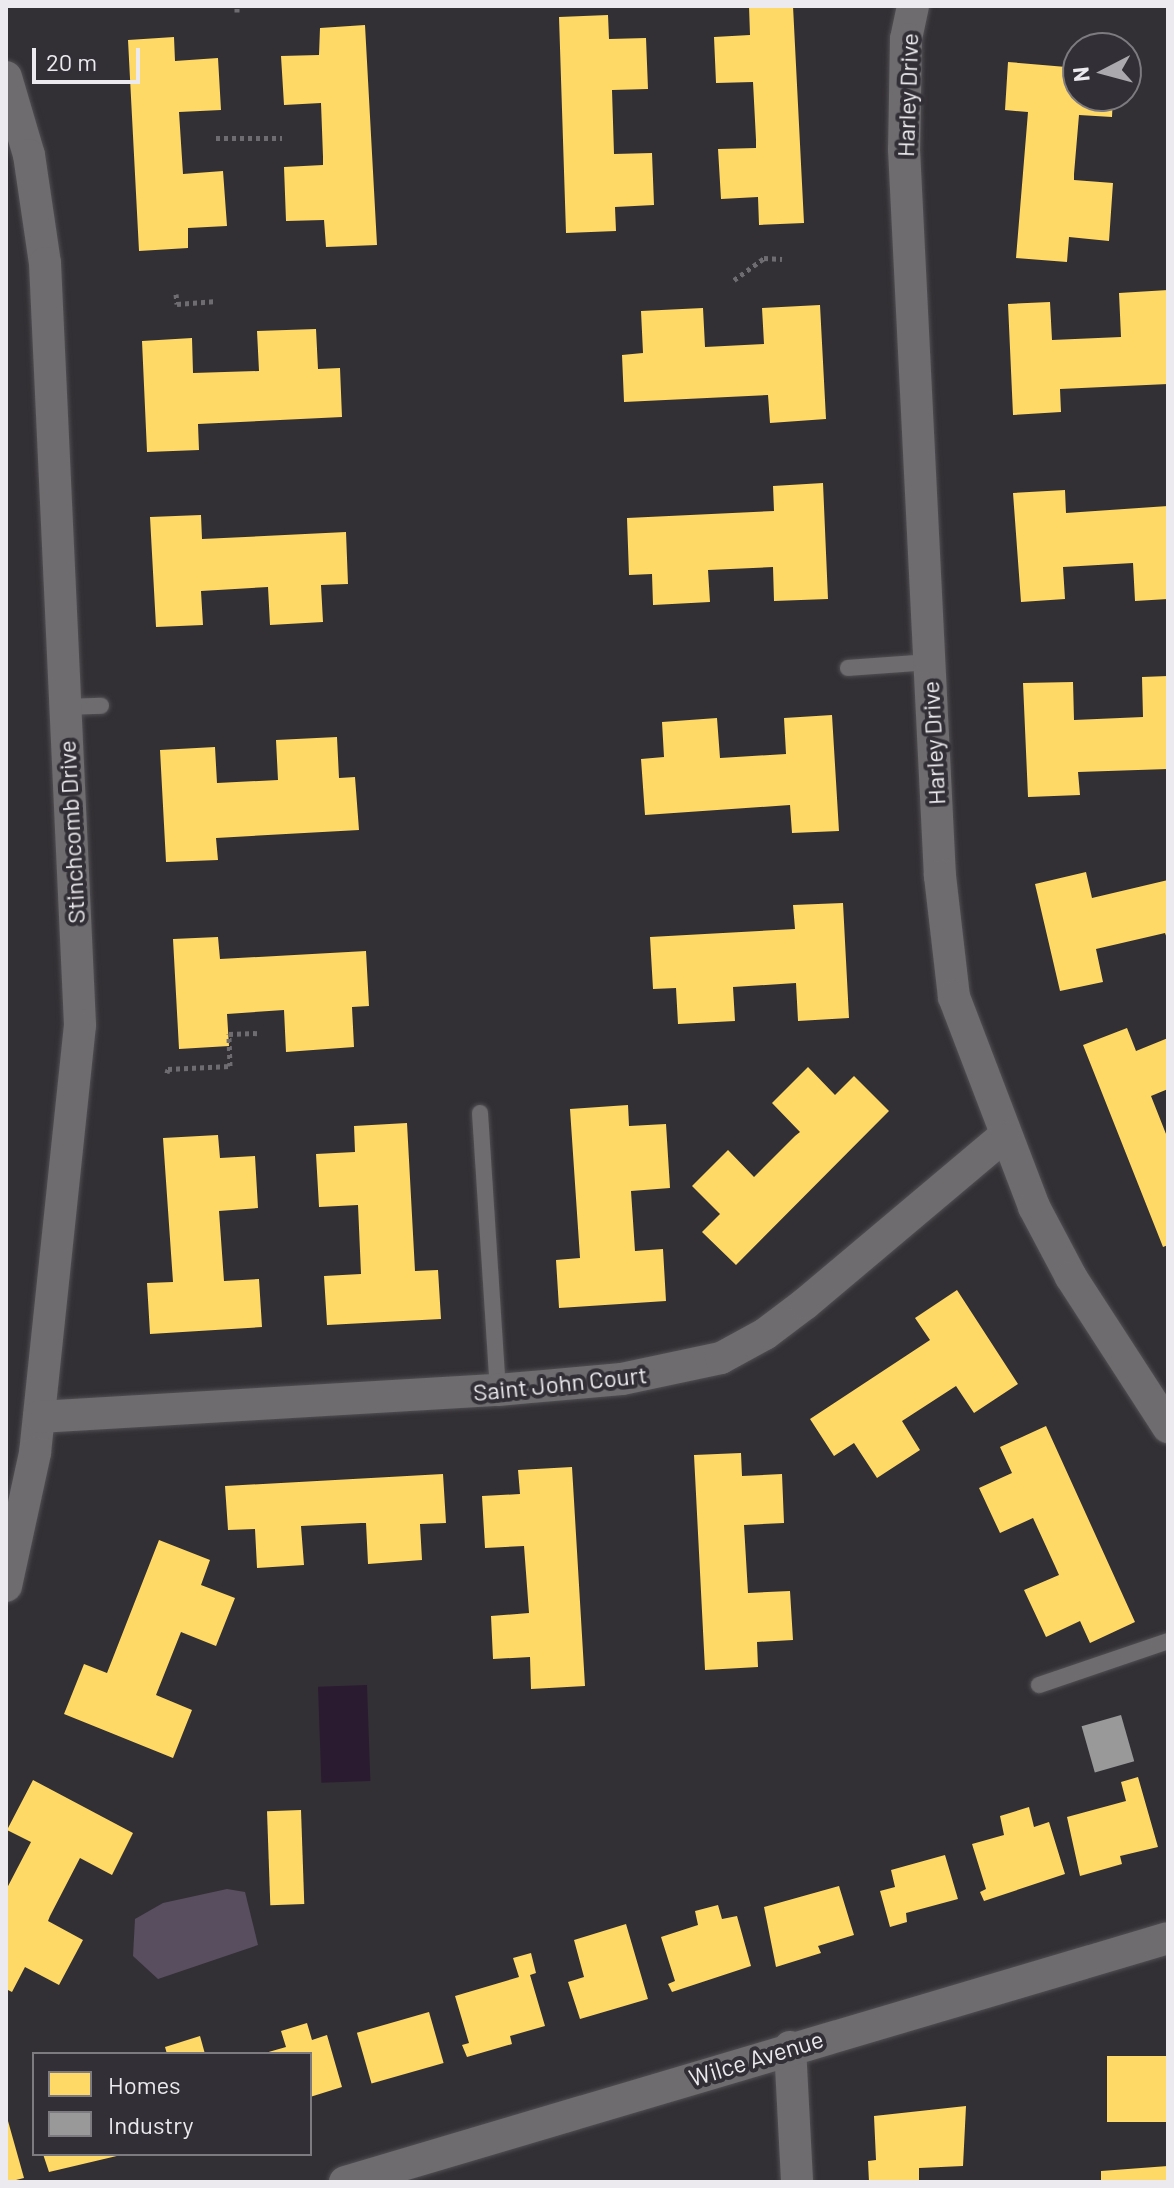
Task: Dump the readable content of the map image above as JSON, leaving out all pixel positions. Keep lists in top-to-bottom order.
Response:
{
  "streets": {
    "street": [
      "Harley Drive",
      "Stinchcomb Drive",
      "Saint John Court",
      "Wilce Avenue"
    ]
  },
  "crossings": [
    ["Harley Drive", "Saint John Court"],
    ["Stinchcomb Drive", "Saint John Court"]
  ],
  "legend": ["Homes", "Industry"],
  "scale_bar": "20 m",
  "north": "left"
}
